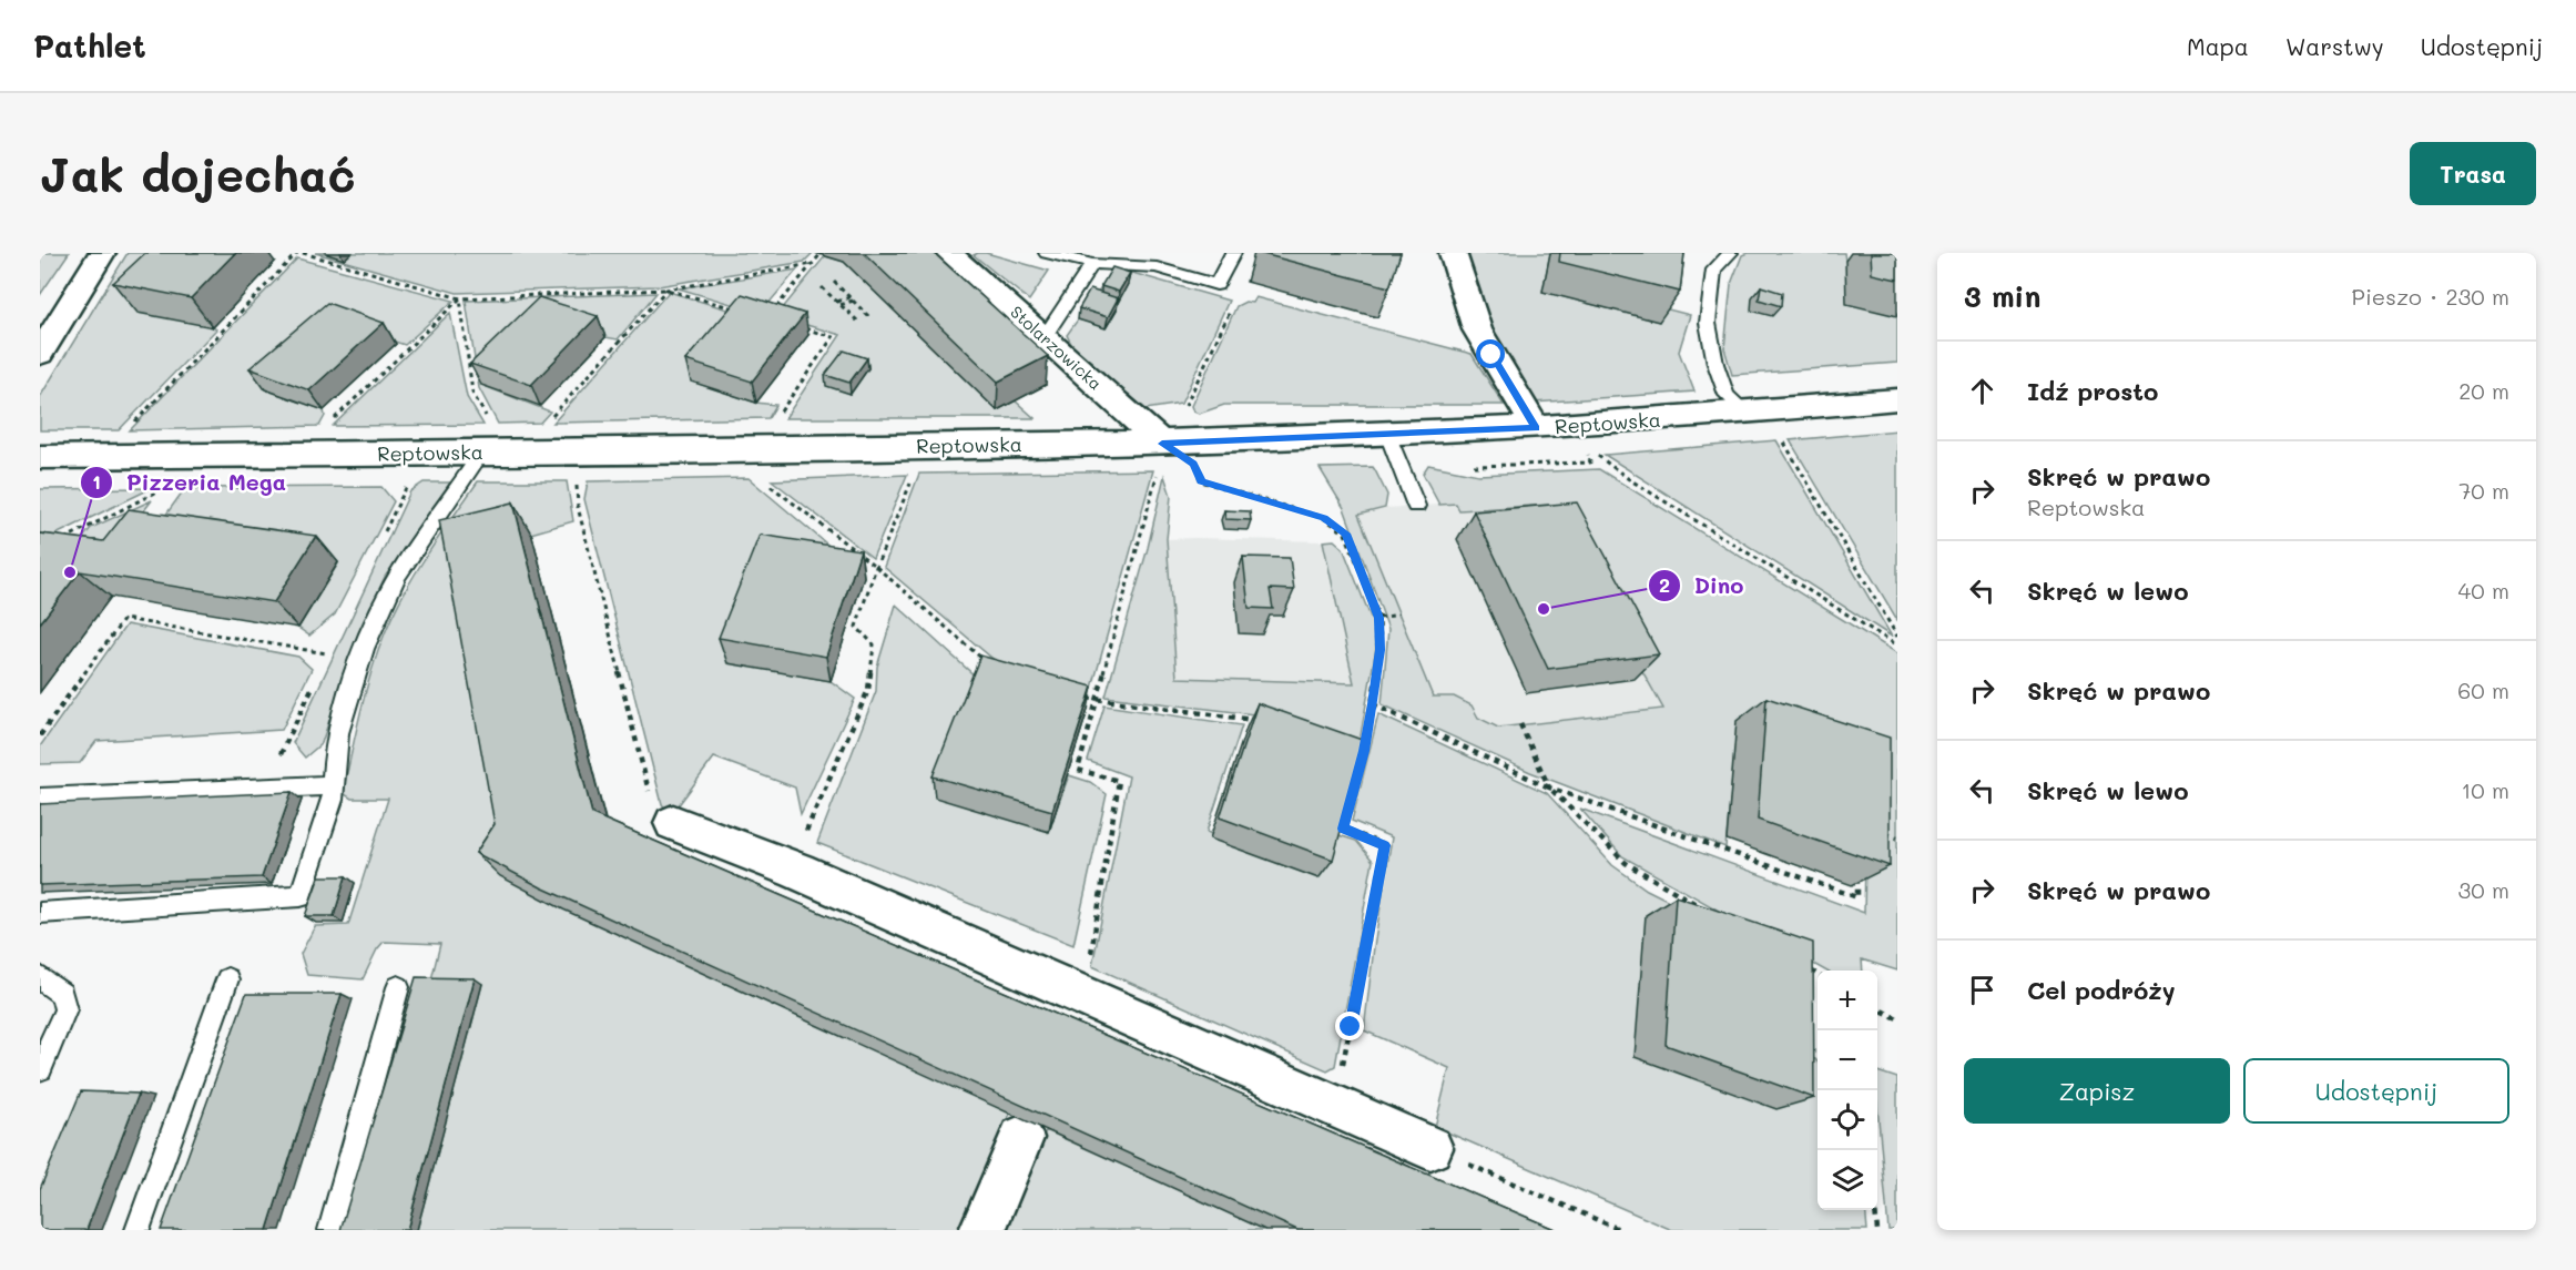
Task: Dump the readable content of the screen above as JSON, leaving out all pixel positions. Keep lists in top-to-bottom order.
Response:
{
  "streets": {
    "street": ["Stolarzowicka", "Reptowska"]
  },
  "crossings": [
    ["Stolarzowicka", "Reptowska"]
  ],
  "places": ["Pizzeria Mega", "Dino"],
  "page": {
    "header": "Pathlet",
    "nav": ["Mapa", "Warstwy", "Udostępnij"],
    "buttons": [
      "Trasa",
      ["Zapisz", "Udostępnij"]
    ],
    "title": "Jak dojechać",
    "heading": ["3 min", "Pieszo · 230 m"],
    "list": [
      ["Idź prosto", "20 m"],
      ["Skręć w prawo", "Reptowska", "70 m"],
      ["Skręć w lewo", "40 m"],
      ["Skręć w prawo", "60 m"],
      ["Skręć w lewo", "10 m"],
      ["Skręć w prawo", "30 m"],
      "Cel podróży"
    ],
    "map_buttons": ["+", "−"]
  }
}
